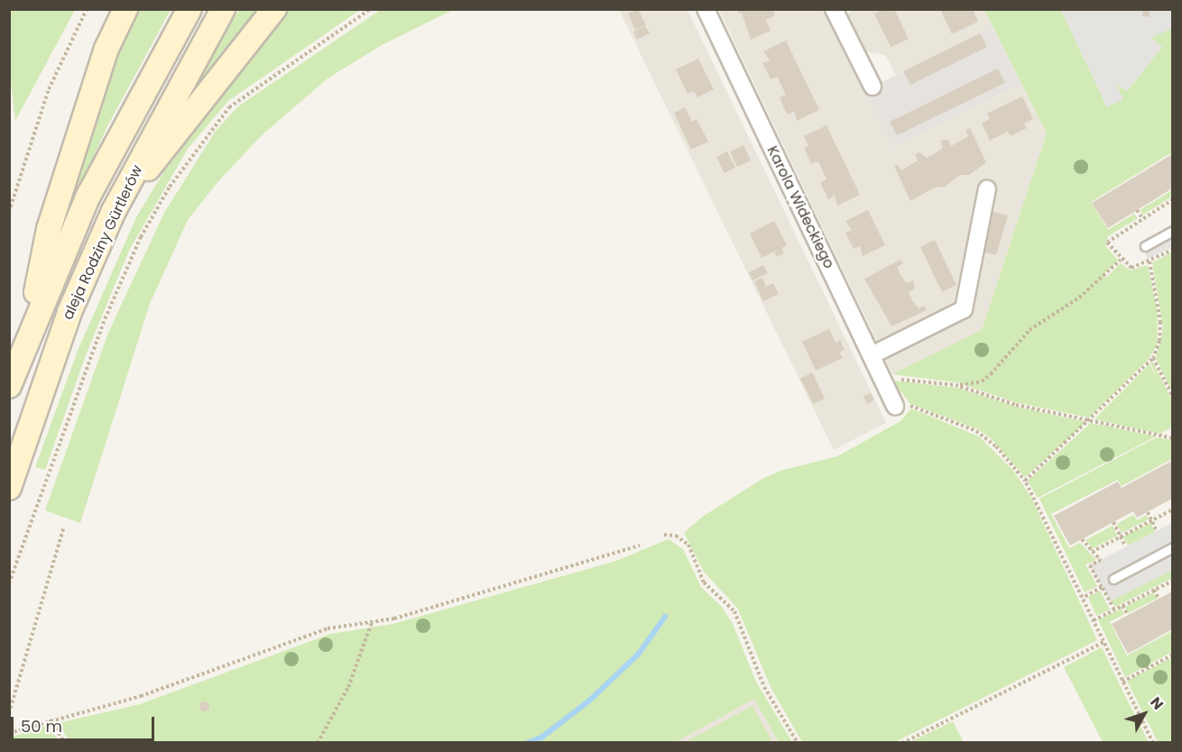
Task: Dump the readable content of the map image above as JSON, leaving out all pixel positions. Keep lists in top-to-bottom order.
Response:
{
  "streets": {
    "main road": ["aleja Rodziny Gürtlerów"],
    "street": ["Karola Wideckiego"]
  },
  "scale_bar": "50 m",
  "north": "top right"
}
